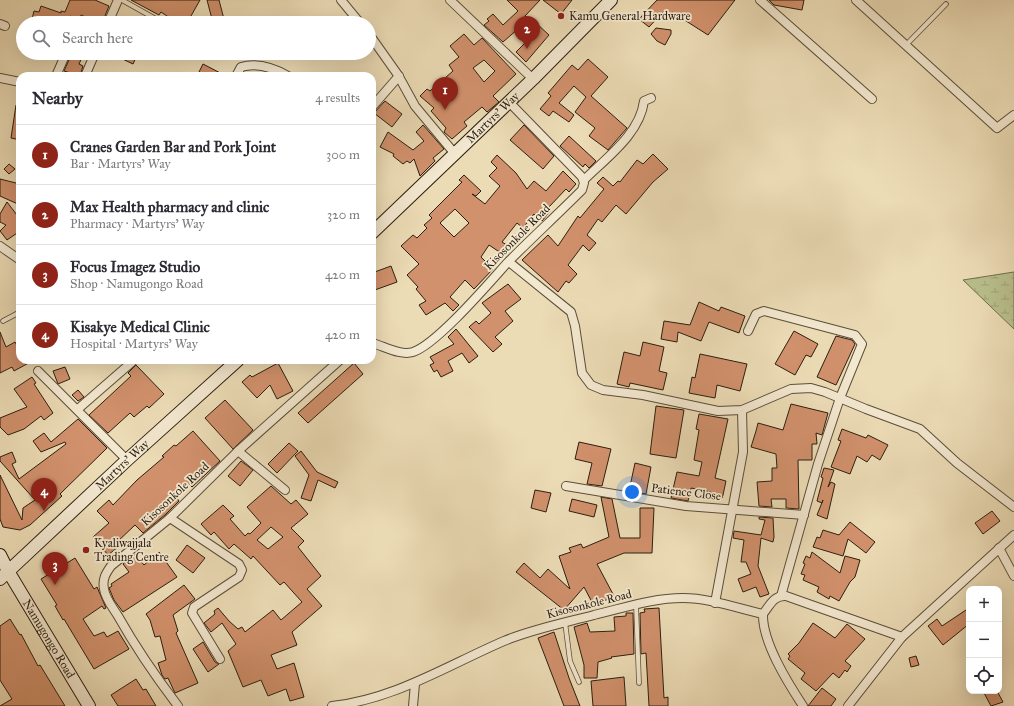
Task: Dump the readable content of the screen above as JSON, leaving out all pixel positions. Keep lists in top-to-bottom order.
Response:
{
  "streets": {
    "main road": ["Martyrs' Way", "Namugongo Road"],
    "street": ["Kisosonkole Road", "Patience Close"]
  },
  "crossings": [
    ["Martyrs' Way", "Namugongo Road"]
  ],
  "places": ["Kamu General Hardware", "Kyaliwajjala Trading Centre"],
  "page": {
    "pins": [
      "2",
      "1",
      "4",
      "3"
    ],
    "search": "Search here",
    "heading": ["Nearby", "4 results"],
    "list": [
      {
        "mark": "1",
        "name": "Cranes Garden Bar and Pork Joint",
        "note": "Bar · Martyrs' Way",
        "value": "300 m"
      },
      {
        "mark": "2",
        "name": "Max Health pharmacy and clinic",
        "note": "Pharmacy · Martyrs' Way",
        "value": "320 m"
      },
      {
        "mark": "3",
        "name": "Focus Imagez Studio",
        "note": "Shop · Namugongo Road",
        "value": "420 m"
      },
      {
        "mark": "4",
        "name": "Kisakye Medical Clinic",
        "note": "Hospital · Martyrs' Way",
        "value": "420 m"
      }
    ],
    "map_buttons": ["+", "−"]
  }
}
